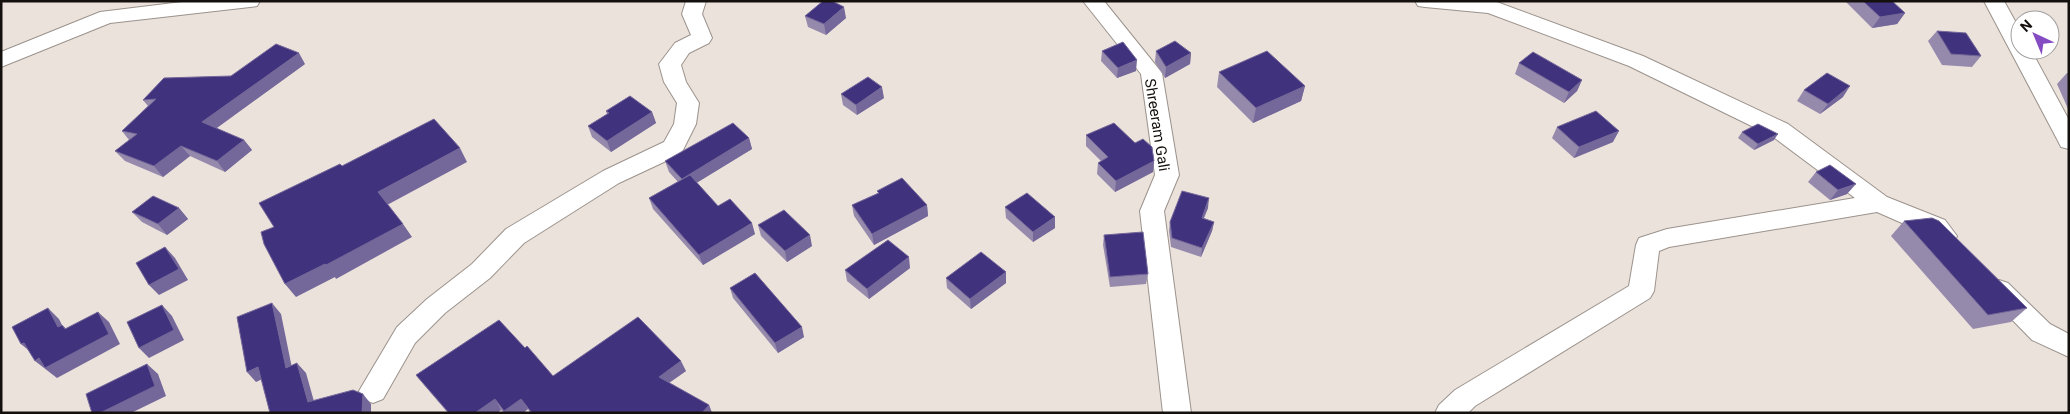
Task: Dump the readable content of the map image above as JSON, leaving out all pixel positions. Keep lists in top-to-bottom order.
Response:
{
  "streets": {
    "street": ["Shreeram Gali"]
  },
  "north": "top left"
}
